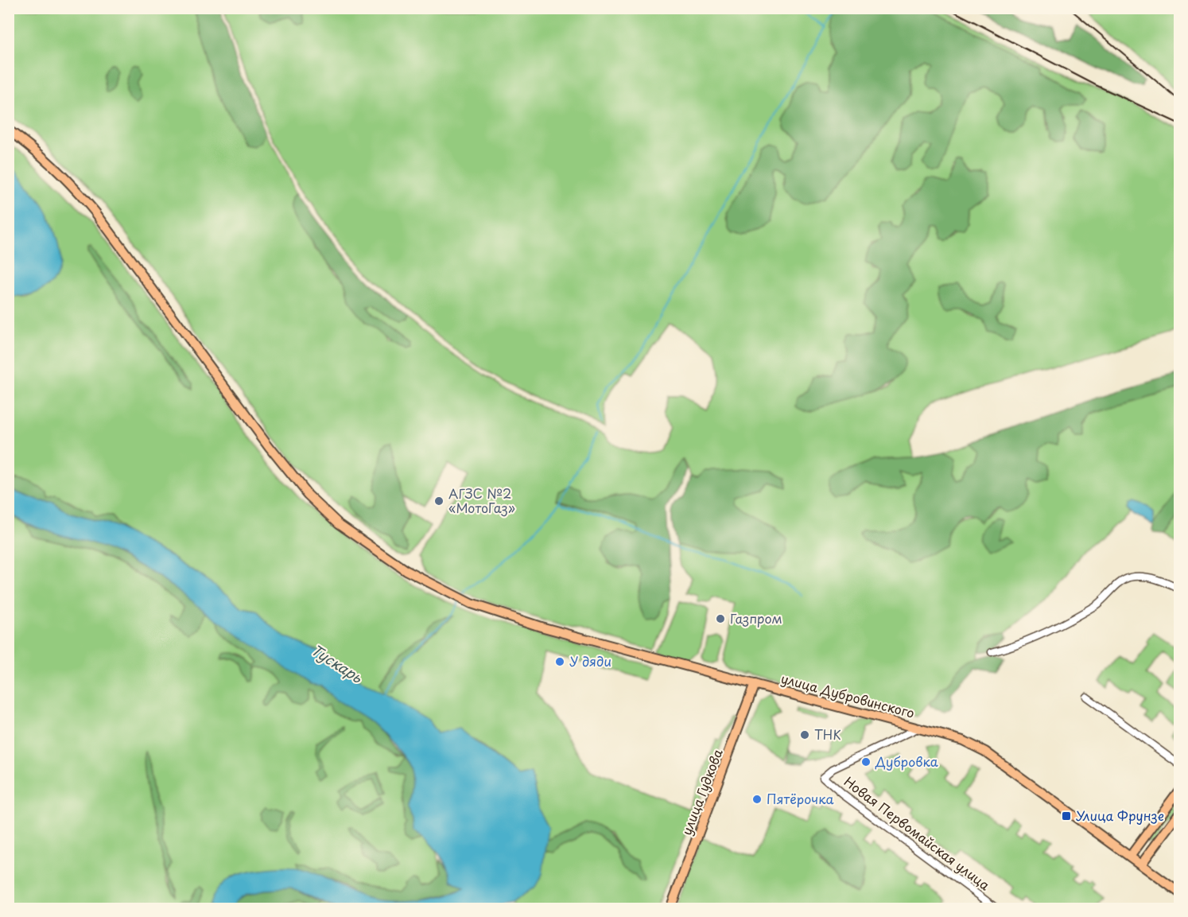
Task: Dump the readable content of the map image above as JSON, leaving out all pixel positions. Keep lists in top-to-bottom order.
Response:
{
  "streets": {
    "main road": ["улица Дубровинского", "улица Гудкова"],
    "street": ["Новая Первомайская улица"]
  },
  "crossings": [
    ["улица Дубровинского", "улица Гудкова"],
    ["улица Дубровинского", "Новая Первомайская улица"]
  ],
  "water": ["Тускарь"],
  "places": {
    "other": [
      "АГЗС №2 «МотоГаз»",
      "Газпром",
      "У дяди",
      "ТНК",
      "Дубровка",
      "Пятёрочка"
    ],
    "transit": ["Улица Фрунзе"]
  }
}
